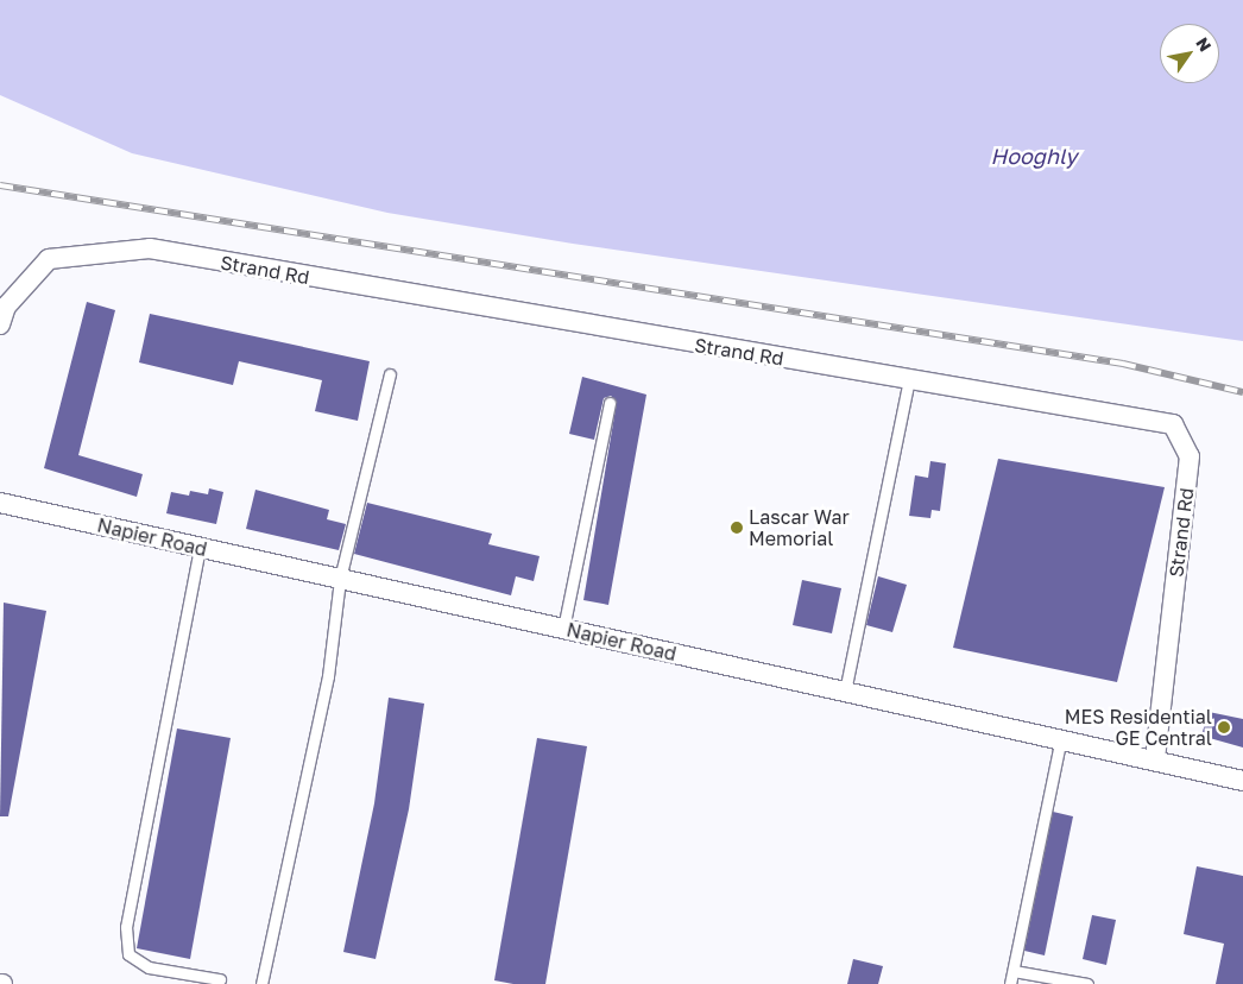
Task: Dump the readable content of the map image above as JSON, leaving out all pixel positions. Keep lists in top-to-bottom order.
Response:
{
  "streets": {
    "street": ["Strand Rd", "Napier Road"]
  },
  "crossings": [
    ["Strand Rd", "Napier Road"]
  ],
  "water": ["Hooghly"],
  "places": ["Lascar War Memorial", "MES Residential GE Central"],
  "north": "top right"
}
